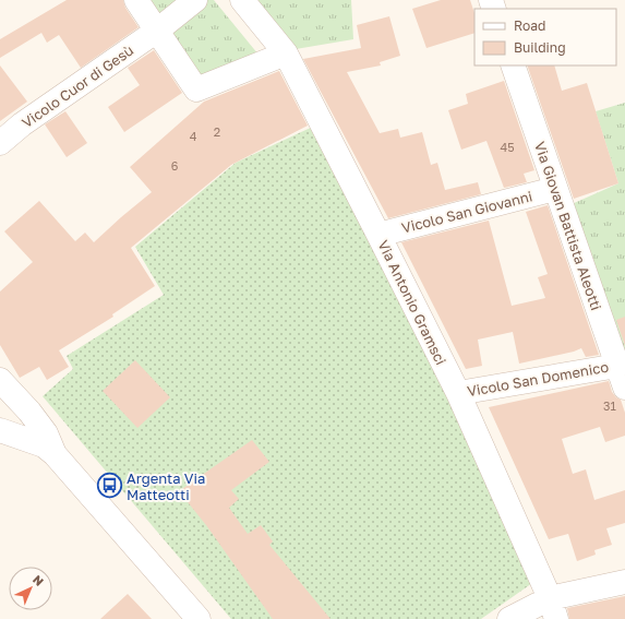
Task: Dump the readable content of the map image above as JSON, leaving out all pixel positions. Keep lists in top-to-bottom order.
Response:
{
  "streets": {
    "street": [
      "Vicolo Cuor di Gesù",
      "Vicolo San Giovanni",
      "Via Giovan Battista Aleotti",
      "Via Antonio Gramsci",
      "Vicolo San Domenico"
    ]
  },
  "crossings": [
    ["Vicolo San Giovanni", "Via Giovan Battista Aleotti"],
    ["Vicolo San Giovanni", "Via Antonio Gramsci"],
    ["Via Giovan Battista Aleotti", "Vicolo San Domenico"],
    ["Via Antonio Gramsci", "Vicolo San Domenico"]
  ],
  "places": {
    "bus stop": ["Argenta Via Matteotti"]
  },
  "house_numbers": [
    "2",
    "4",
    "45",
    "6",
    "31"
  ],
  "legend": ["Road", "Building"],
  "north": "top right"
}
